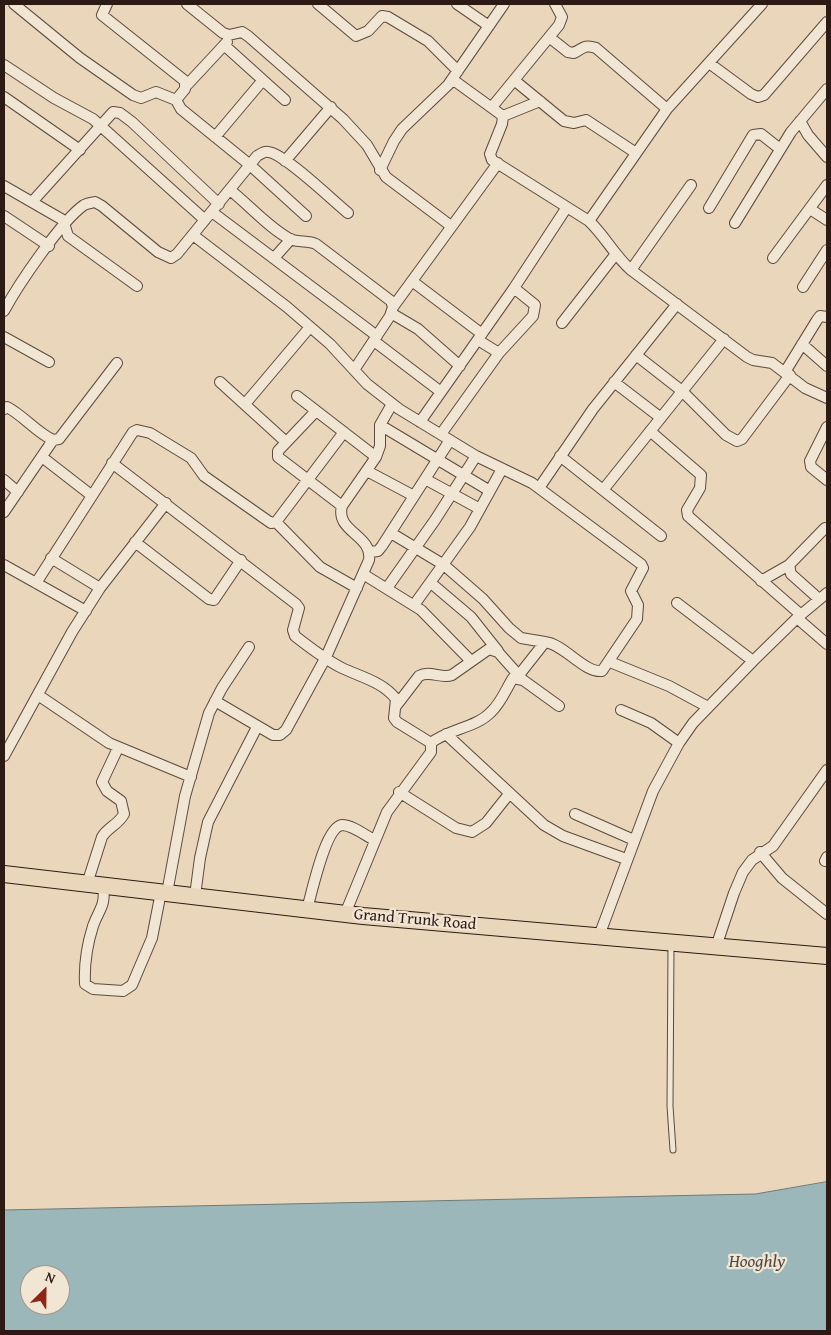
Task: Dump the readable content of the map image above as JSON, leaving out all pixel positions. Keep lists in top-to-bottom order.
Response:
{
  "streets": {
    "main road": ["Grand Trunk Road"]
  },
  "water": ["Hooghly"],
  "north": "top right"
}
